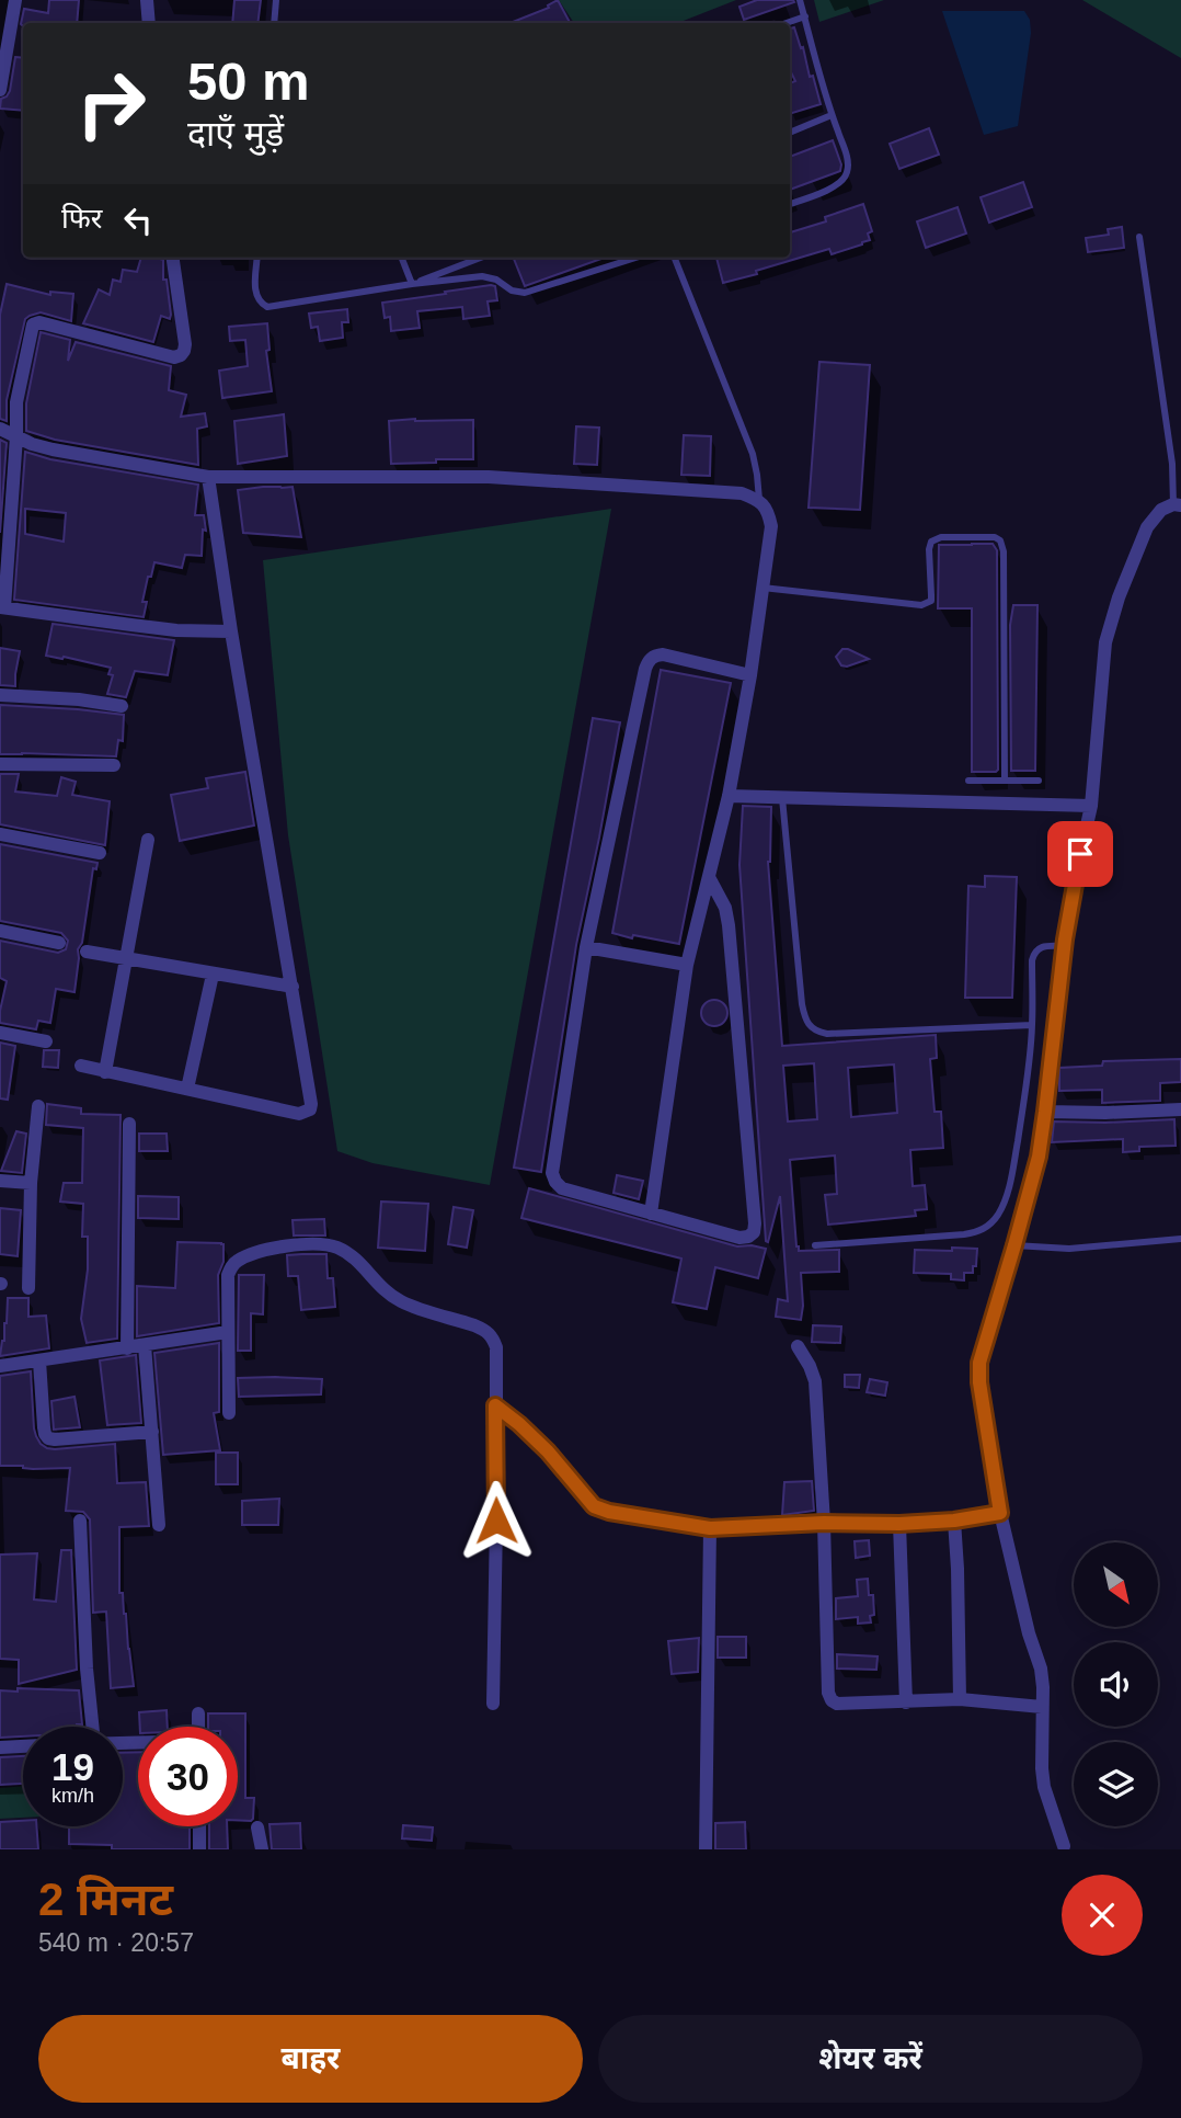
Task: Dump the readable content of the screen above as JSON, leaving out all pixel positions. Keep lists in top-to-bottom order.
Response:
{
  "north": "bottom right",
  "page": {
    "turn": ["50 m", "दाएँ मुड़ें"],
    "then": "फिर",
    "speed": "19 km/h",
    "limit": "30",
    "heading": ["2 मिनट", "540 m · 20:57"],
    "buttons": ["बाहर", "शेयर करें"]
  }
}
